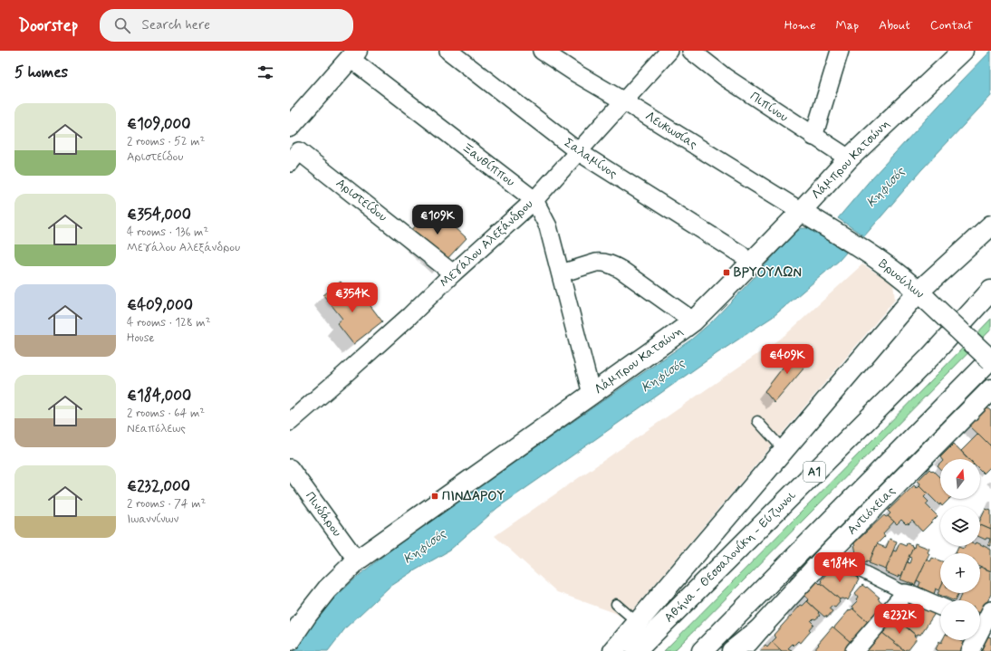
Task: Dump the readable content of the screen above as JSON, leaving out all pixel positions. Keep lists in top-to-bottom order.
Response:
{
  "streets": {
    "main road": [
      "Λάμπρου Κατσώνη",
      "Βρυούλων",
      "Α1",
      "Αντιόχειας",
      "Αθήνα - Θεσσαλονίκη - Εύζωνοι"
    ],
    "street": [
      "Πιπίνου",
      "Λευκωσίας",
      "Σαλαμίνος",
      "Ξανθίππου",
      "Αριστείδου",
      "Μεγάλου Αλεξάνδρου",
      "Πινδάρου"
    ]
  },
  "crossings": [
    ["Πιπίνου", "Λάμπρου Κατσώνη"],
    ["Λευκωσίας", "Λάμπρου Κατσώνη"],
    ["Λευκωσίας", "Μεγάλου Αλεξάνδρου"],
    ["Λευκωσίας", "Βρυούλων"],
    ["Σαλαμίνος", "Μεγάλου Αλεξάνδρου"],
    ["Λάμπρου Κατσώνη", "Ξανθίππου"],
    ["Λάμπρου Κατσώνη", "Βρυούλων"],
    ["Λάμπρου Κατσώνη", "Πινδάρου"],
    ["Ξανθίππου", "Μεγάλου Αλεξάνδρου"],
    ["Αριστείδου", "Μεγάλου Αλεξάνδρου"]
  ],
  "water": ["Κηφισός"],
  "places": {
    "transit": ["ΒΡΥΟΥΛΩΝ", "ΠΙΝΔΑΡΟΥ"]
  },
  "north": "top",
  "page": {
    "header": "Doorstep",
    "search": "Search here",
    "nav": [
      "Home",
      "Map",
      "About",
      "Contact"
    ],
    "heading": "5 homes",
    "list": [
      {
        "name": "€109,000",
        "note": "2 rooms · 52 m² · Αριστείδου"
      },
      {
        "name": "€354,000",
        "note": "4 rooms · 136 m² · Μεγάλου Αλεξάνδρου"
      },
      {
        "name": "€409,000",
        "note": "4 rooms · 128 m² · House"
      },
      {
        "name": "€184,000",
        "note": "2 rooms · 64 m² · Νεαπόλεως"
      },
      {
        "name": "€232,000",
        "note": "2 rooms · 74 m² · Ιωαννίνων"
      }
    ],
    "price": [
      "€109K",
      "€354K",
      "€409K",
      "€184K",
      "€232K"
    ],
    "map_buttons": ["+", "−"]
  }
}
